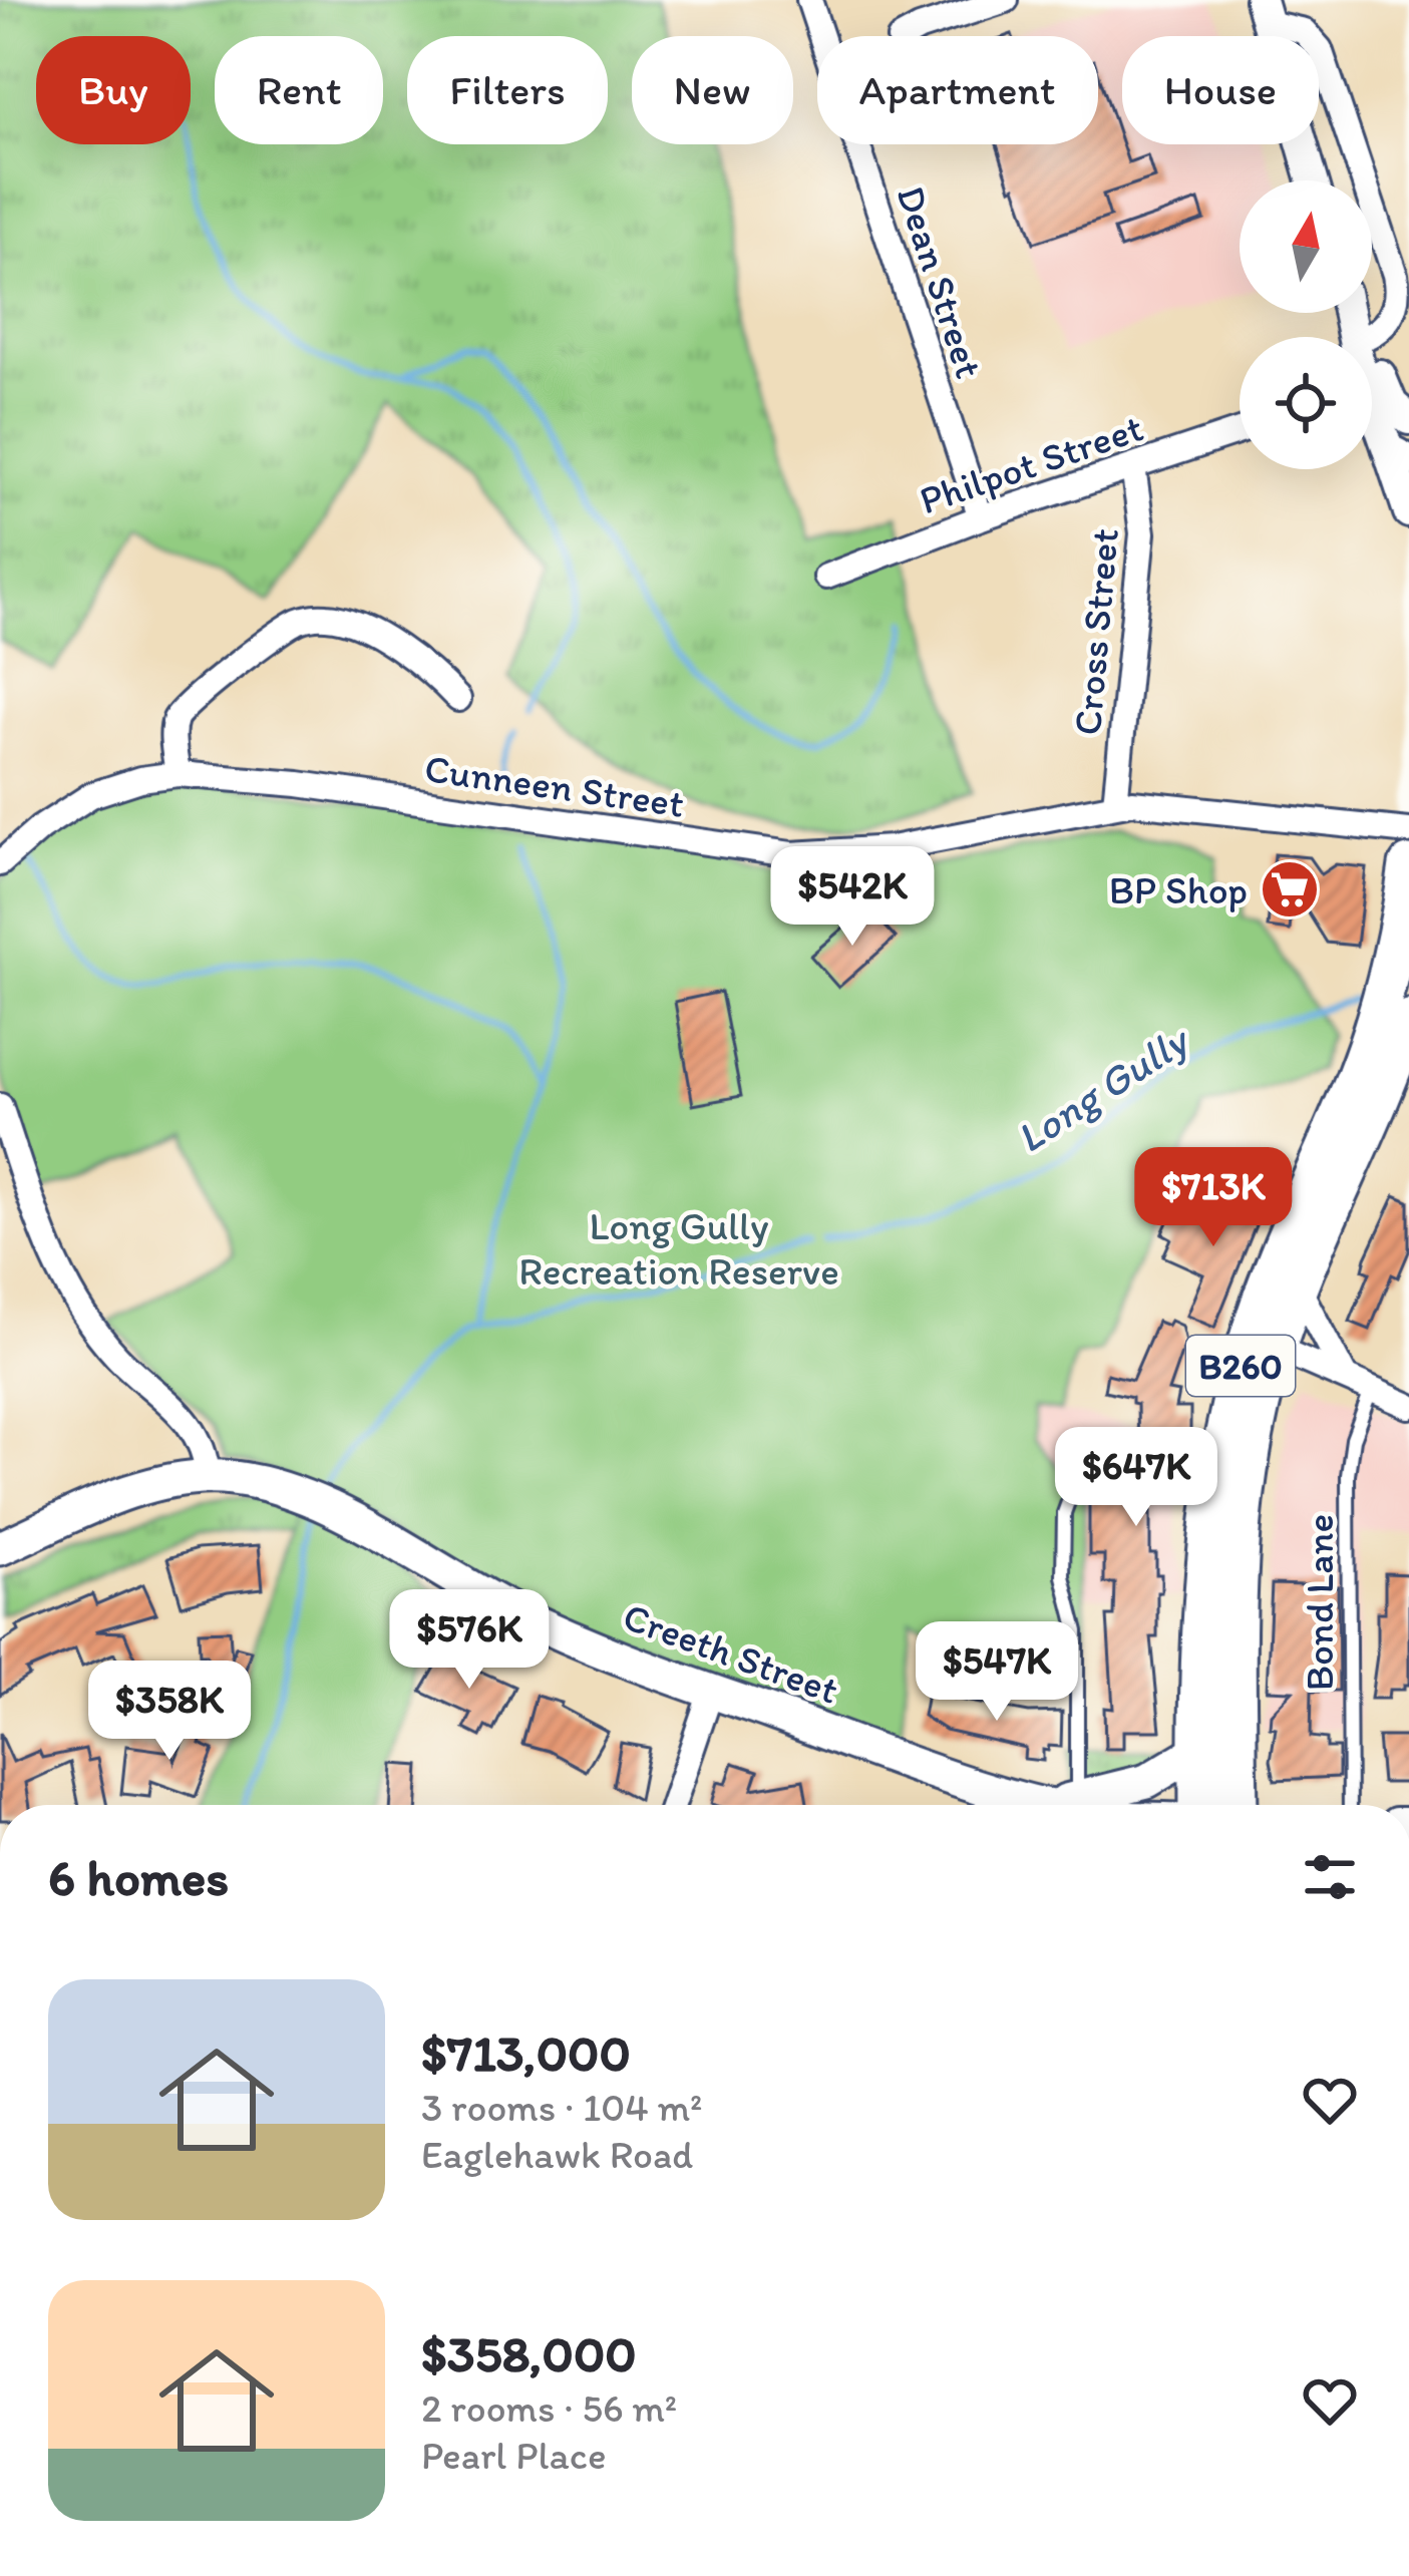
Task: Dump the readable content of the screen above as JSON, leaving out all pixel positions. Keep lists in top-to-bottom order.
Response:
{
  "streets": {
    "main road": ["B260", "Creeth Street"],
    "street": [
      "Dean Street",
      "Philpot Street",
      "Cross Street",
      "Cunneen Street"
    ],
    "lane": ["Bond Lane"]
  },
  "crossings": [
    ["Dean Street", "Philpot Street"],
    ["Philpot Street", "Cross Street"],
    ["Cross Street", "Cunneen Street"]
  ],
  "water": ["Long Gully"],
  "parks": ["Long Gully Recreation Reserve"],
  "places": {
    "supermarket": ["BP Shop"]
  },
  "north": "top",
  "page": {
    "chip": [
      "Buy",
      "Rent",
      "Filters",
      "New",
      "Apartment",
      "House"
    ],
    "price": [
      "$542K",
      "$713K",
      "$647K",
      "$576K",
      "$547K",
      "$358K"
    ],
    "heading": "6 homes",
    "list": [
      {
        "name": "$713,000",
        "note": "3 rooms · 104 m² · Eaglehawk Road"
      },
      {
        "name": "$358,000",
        "note": "2 rooms · 56 m² · Pearl Place"
      }
    ]
  }
}
